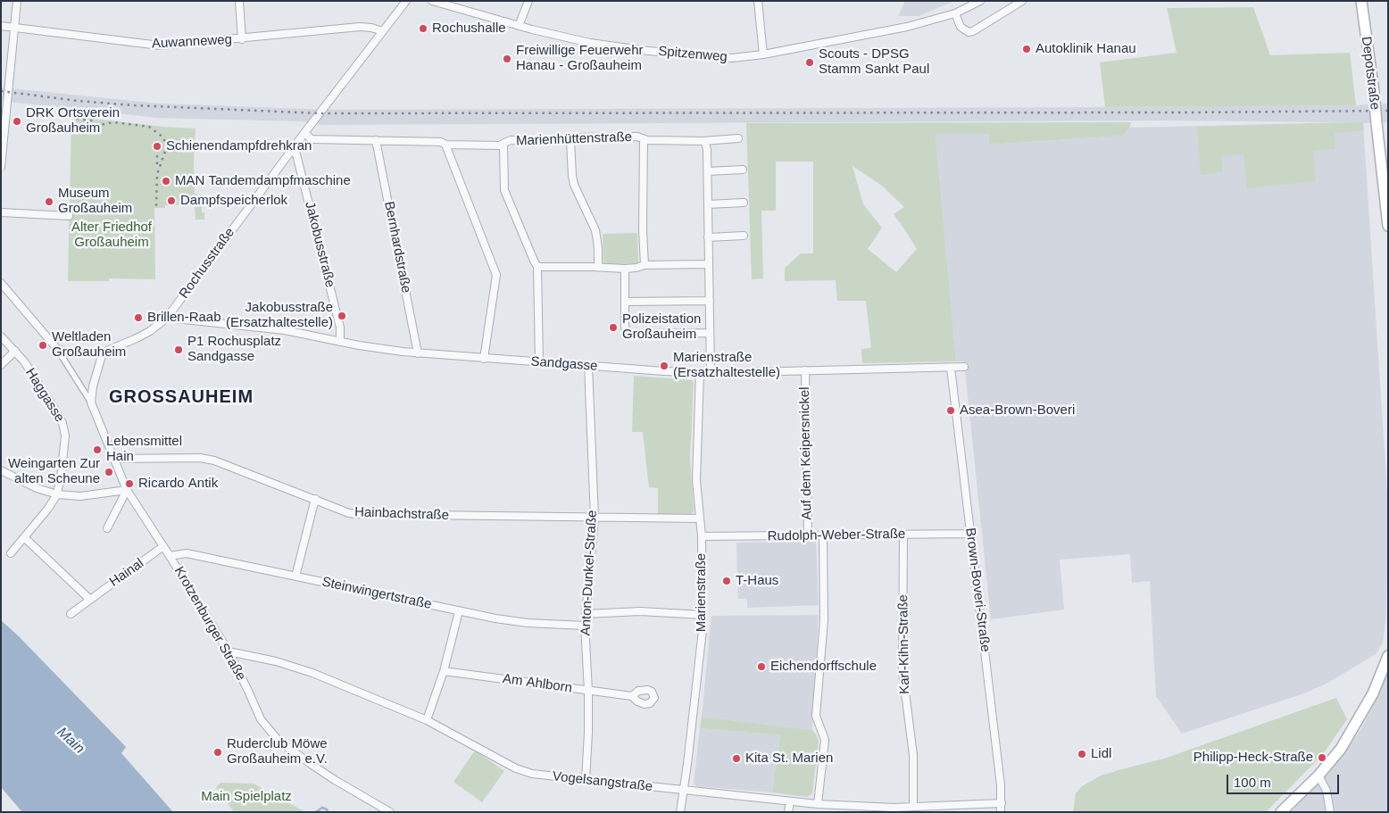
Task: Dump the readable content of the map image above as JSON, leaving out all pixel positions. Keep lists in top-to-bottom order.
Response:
{
  "streets": {
    "main road": ["Depotstraße"],
    "street": [
      "Auwanneweg",
      "Spitzenweg",
      "Marienhüttenstraße",
      "Jakobusstraße",
      "Bernhardstraße",
      "Rochusstraße",
      "Sandgasse",
      "Haggasse",
      "Auf dem Keipersnickel",
      "Hainbachstraße",
      "Rudolph-Weber-Straße",
      "Hainal",
      "Anton-Dunkel-Straße",
      "Brown-Boveri-Straße",
      "Marienstraße",
      "Steinwingertstraße",
      "Krotzenburger Straße",
      "Karl-Kihn-Straße",
      "Am Ahlborn",
      "Vogelsangstraße"
    ]
  },
  "crossings": [
    ["Auwanneweg", "Rochusstraße"],
    ["Marienhüttenstraße", "Bernhardstraße"],
    ["Marienhüttenstraße", "Rochusstraße"],
    ["Jakobusstraße", "Rochusstraße"],
    ["Jakobusstraße", "Sandgasse"],
    ["Bernhardstraße", "Sandgasse"],
    ["Rochusstraße", "Sandgasse"],
    ["Sandgasse", "Auf dem Keipersnickel"],
    ["Sandgasse", "Anton-Dunkel-Straße"],
    ["Sandgasse", "Brown-Boveri-Straße"],
    ["Sandgasse", "Marienstraße"],
    ["Auf dem Keipersnickel", "Rudolph-Weber-Straße"],
    ["Hainbachstraße", "Anton-Dunkel-Straße"],
    ["Hainbachstraße", "Marienstraße"],
    ["Hainbachstraße", "Krotzenburger Straße"],
    ["Rudolph-Weber-Straße", "Brown-Boveri-Straße"],
    ["Rudolph-Weber-Straße", "Marienstraße"],
    ["Rudolph-Weber-Straße", "Karl-Kihn-Straße"],
    ["Hainal", "Krotzenburger Straße"],
    ["Anton-Dunkel-Straße", "Steinwingertstraße"],
    ["Anton-Dunkel-Straße", "Am Ahlborn"],
    ["Anton-Dunkel-Straße", "Vogelsangstraße"],
    ["Brown-Boveri-Straße", "Vogelsangstraße"],
    ["Marienstraße", "Vogelsangstraße"],
    ["Steinwingertstraße", "Krotzenburger Straße"],
    ["Krotzenburger Straße", "Vogelsangstraße"],
    ["Karl-Kihn-Straße", "Vogelsangstraße"]
  ],
  "districts": ["GROSSAUHEIM"],
  "water": ["Main"],
  "parks": ["Alter Friedhof Großauheim", "Main Spielplatz"],
  "places": [
    "Rochushalle",
    "Autoklinik Hanau",
    "Freiwillige Feuerwehr Hanau - Großauheim",
    "Scouts - DPSG Stamm Sankt Paul",
    "DRK Ortsverein Großauheim",
    "Schienendampfdrehkran",
    "MAN Tandemdampfmaschine",
    "Dampfspeicherlok",
    "Museum Großauheim",
    "Jakobusstraße (Ersatzhaltestelle)",
    "Brillen-Raab",
    "Polizeistation Großauheim",
    "Weltladen Großauheim",
    "P1 Rochusplatz Sandgasse",
    "Marienstraße (Ersatzhaltestelle)",
    "Asea-Brown-Boveri",
    "Lebensmittel Hain",
    "Weingarten Zur alten Scheune",
    "Ricardo Antik",
    "T-Haus",
    "Eichendorffschule",
    "Ruderclub Möwe Großauheim e.V.",
    "Lidl",
    "Philipp-Heck-Straße",
    "Kita St. Marien"
  ],
  "scale_bar": "100 m"
}
